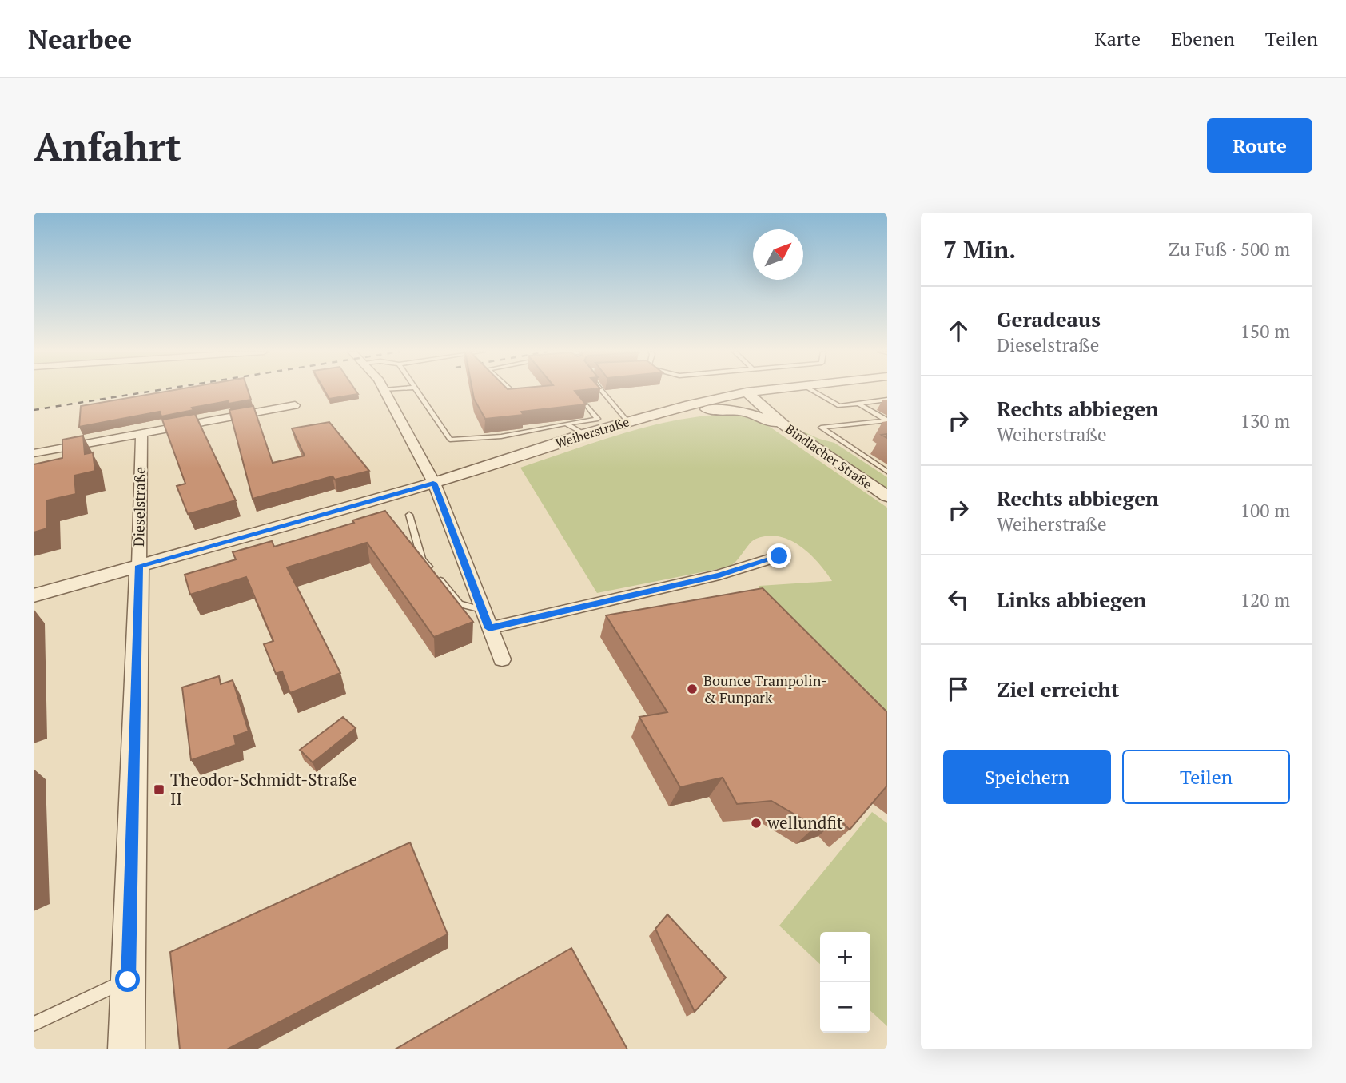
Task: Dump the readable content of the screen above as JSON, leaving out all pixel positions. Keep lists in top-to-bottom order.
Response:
{
  "streets": {
    "street": ["Weiherstraße", "Bindlacher Straße", "Dieselstraße"]
  },
  "crossings": [
    ["Weiherstraße", "Bindlacher Straße"],
    ["Weiherstraße", "Dieselstraße"]
  ],
  "places": {
    "other": ["Bounce Trampolin- & Funpark", "wellundfit"],
    "transit": ["Theodor-Schmidt-Straße II"]
  },
  "north": "top right",
  "page": {
    "header": "Nearbee",
    "nav": ["Karte", "Ebenen", "Teilen"],
    "buttons": [
      "Route",
      ["Speichern", "Teilen"]
    ],
    "title": "Anfahrt",
    "heading": ["7 Min.", "Zu Fuß · 500 m"],
    "list": [
      ["Geradeaus", "Dieselstraße", "150 m"],
      ["Rechts abbiegen", "Weiherstraße", "130 m"],
      ["Rechts abbiegen", "Weiherstraße", "100 m"],
      ["Links abbiegen", "120 m"],
      "Ziel erreicht"
    ],
    "map_buttons": ["+", "−"]
  }
}
